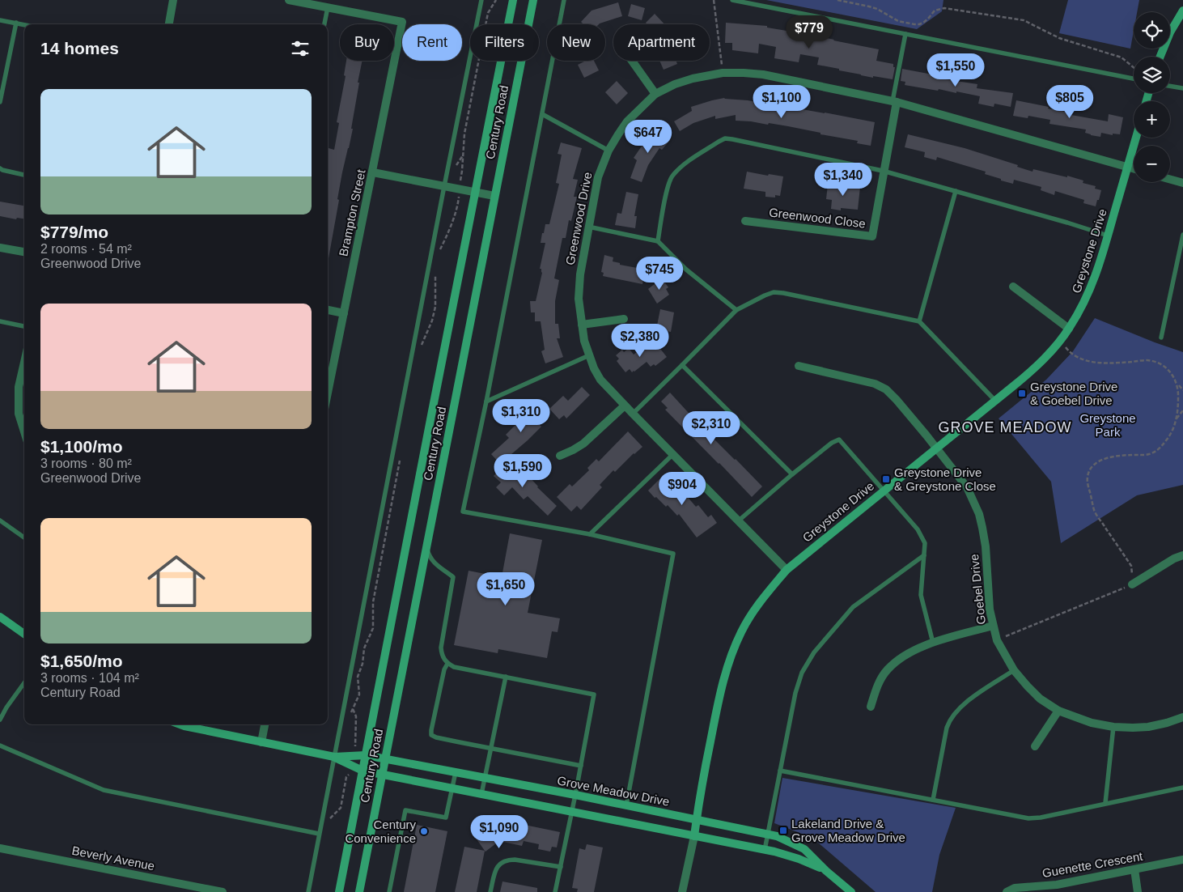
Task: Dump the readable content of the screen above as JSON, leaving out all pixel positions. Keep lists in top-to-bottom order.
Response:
{
  "streets": {
    "street": [
      "Century Road",
      "Brampton Street",
      "Greenwood Close",
      "Greenwood Drive",
      "Greystone Drive",
      "Goebel Drive",
      "Grove Meadow Drive",
      "Beverly Avenue",
      "Guenette Crescent"
    ]
  },
  "crossings": [
    ["Century Road", "Grove Meadow Drive"],
    ["Greenwood Close", "Greenwood Drive"],
    ["Greenwood Drive", "Greystone Drive"],
    ["Greystone Drive", "Goebel Drive"],
    ["Greystone Drive", "Grove Meadow Drive"]
  ],
  "districts": ["GROVE MEADOW"],
  "parks": ["Greystone Park"],
  "places": {
    "transit": ["Greystone Drive & Goebel Drive", "Greystone Drive & Greystone Close", "Lakeland Drive & Grove Meadow Drive"],
    "other": ["Century Convenience"]
  },
  "page": {
    "map_buttons": ["+", "−"],
    "price": [
      "$779",
      "$1,550",
      "$1,100",
      "$805",
      "$647",
      "$1,340",
      "$745",
      "$2,380",
      "$1,310",
      "$2,310",
      "$1,590",
      "$904",
      "$1,650",
      "$1,090"
    ],
    "chip": [
      "Buy",
      "Rent",
      "Filters",
      "New",
      "Apartment"
    ],
    "heading": "14 homes",
    "list": [
      {
        "name": "$779/mo",
        "note": "2 rooms · 54 m² · Greenwood Drive"
      },
      {
        "name": "$1,100/mo",
        "note": "3 rooms · 80 m² · Greenwood Drive"
      },
      {
        "name": "$1,650/mo",
        "note": "3 rooms · 104 m² · Century Road"
      }
    ]
  }
}
